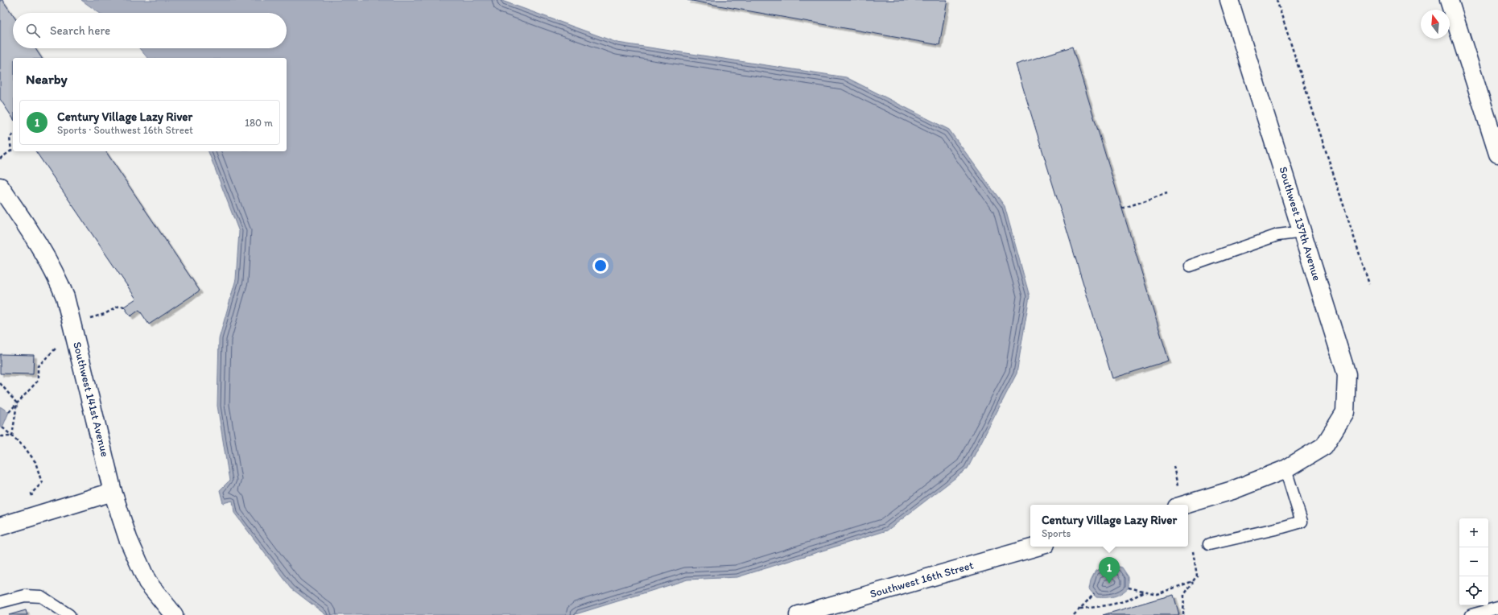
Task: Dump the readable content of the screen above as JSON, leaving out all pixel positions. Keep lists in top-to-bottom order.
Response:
{
  "streets": {
    "street": ["Southwest 137th Avenue", "Southwest 141st Avenue", "Southwest 16th Street"]
  },
  "north": "top",
  "page": {
    "search": "Search here",
    "heading": "Nearby",
    "list": [
      {
        "mark": "1",
        "name": "Century Village Lazy River",
        "note": "Sports · Southwest 16th Street",
        "value": "180 m"
      }
    ],
    "popup": ["Century Village Lazy River", "Sports"],
    "map_buttons": ["+", "−"],
    "pins": "1"
  }
}
